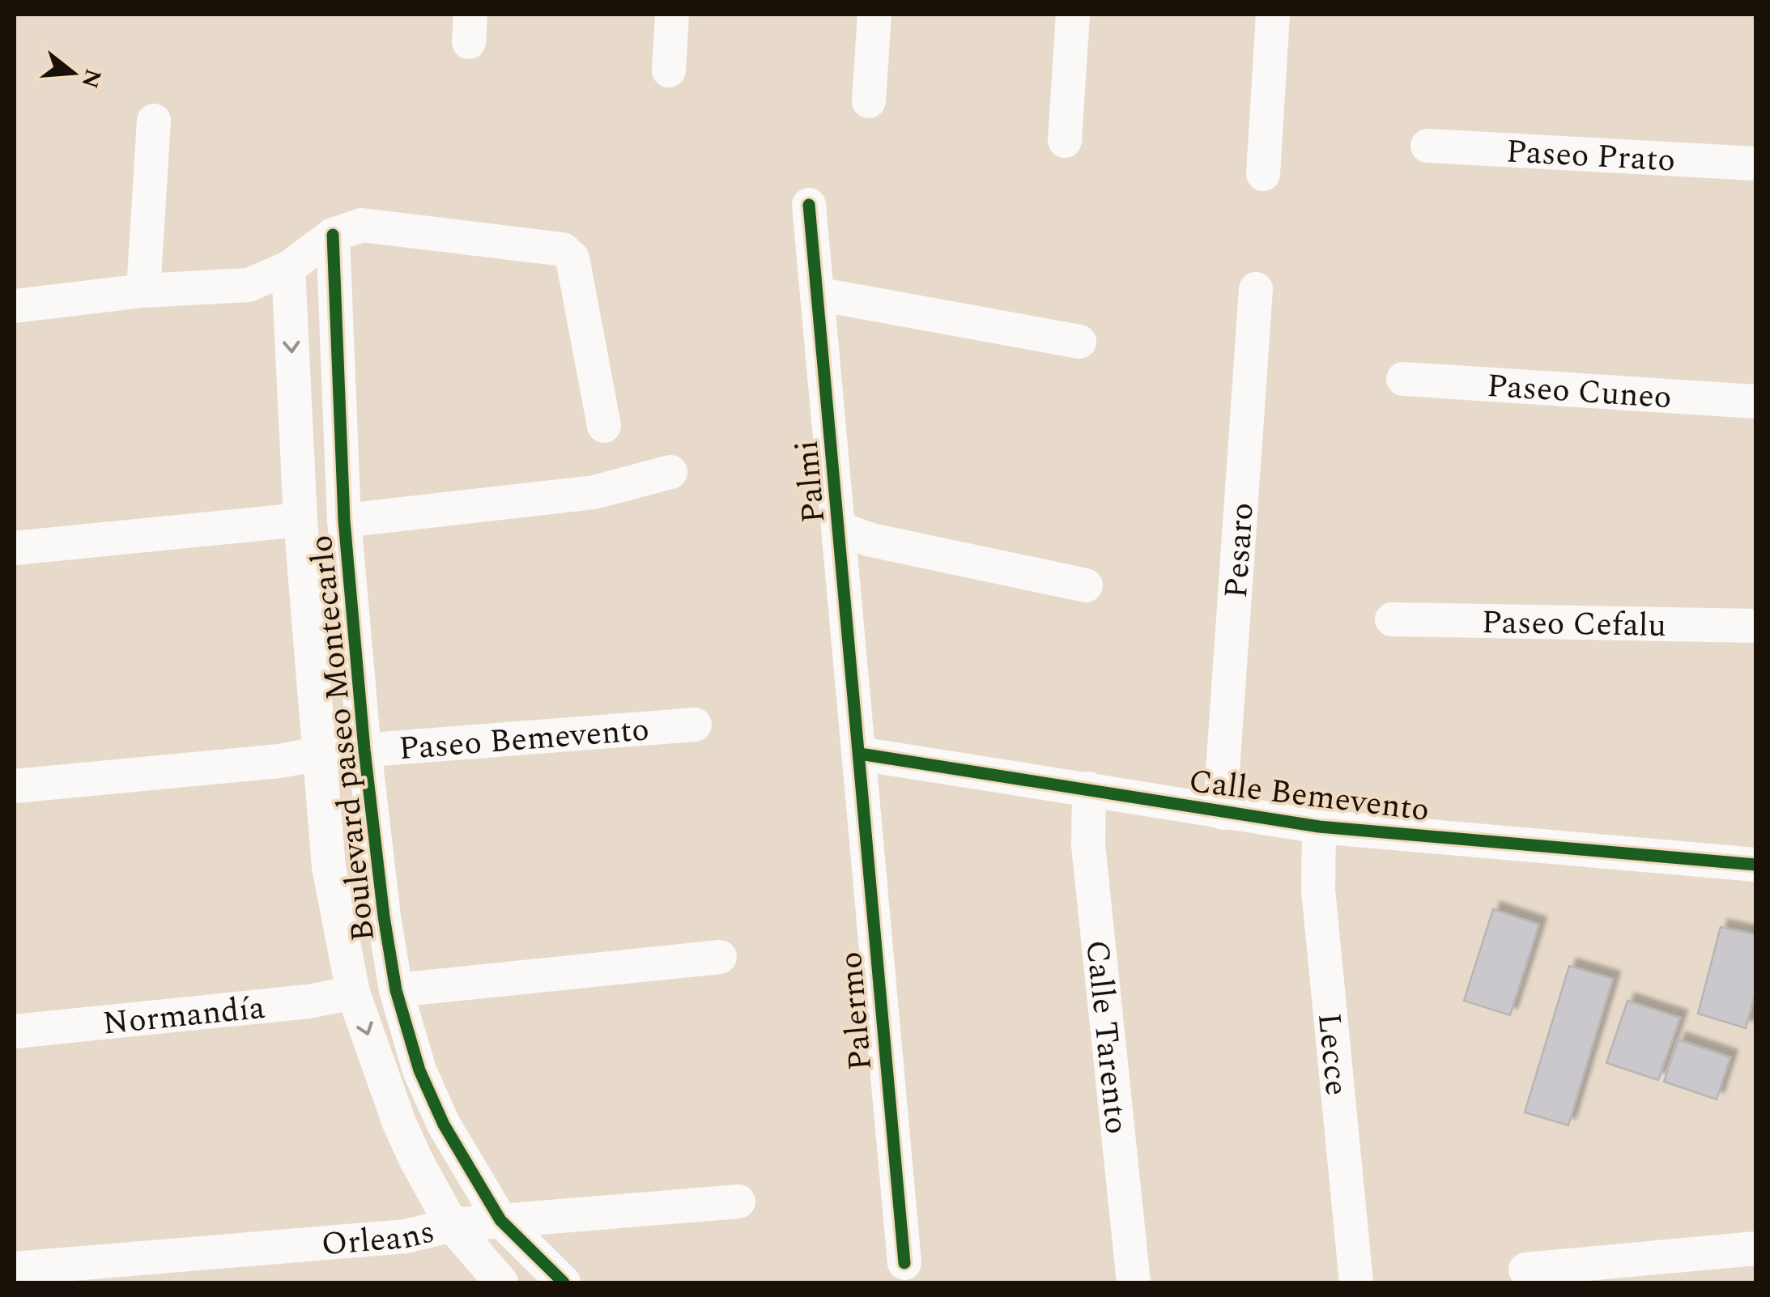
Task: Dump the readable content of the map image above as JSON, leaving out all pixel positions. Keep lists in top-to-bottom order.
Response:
{
  "streets": {
    "street": [
      "Paseo Prato",
      "Paseo Cuneo",
      "Palmi",
      "Pesaro",
      "Paseo Cefalu",
      "Boulevard paseo Montecarlo",
      "Paseo Bemevento",
      "Calle Bemevento",
      "Palermo",
      "Normandía",
      "Calle Tarento",
      "Lecce",
      "Orleans"
    ]
  },
  "crossings": [
    ["Palmi", "Calle Bemevento"],
    ["Palmi", "Palermo"],
    ["Pesaro", "Calle Bemevento"],
    ["Boulevard paseo Montecarlo", "Paseo Bemevento"],
    ["Boulevard paseo Montecarlo", "Orleans"],
    ["Calle Bemevento", "Palermo"],
    ["Calle Bemevento", "Calle Tarento"],
    ["Calle Bemevento", "Lecce"]
  ],
  "north": "right"
}
